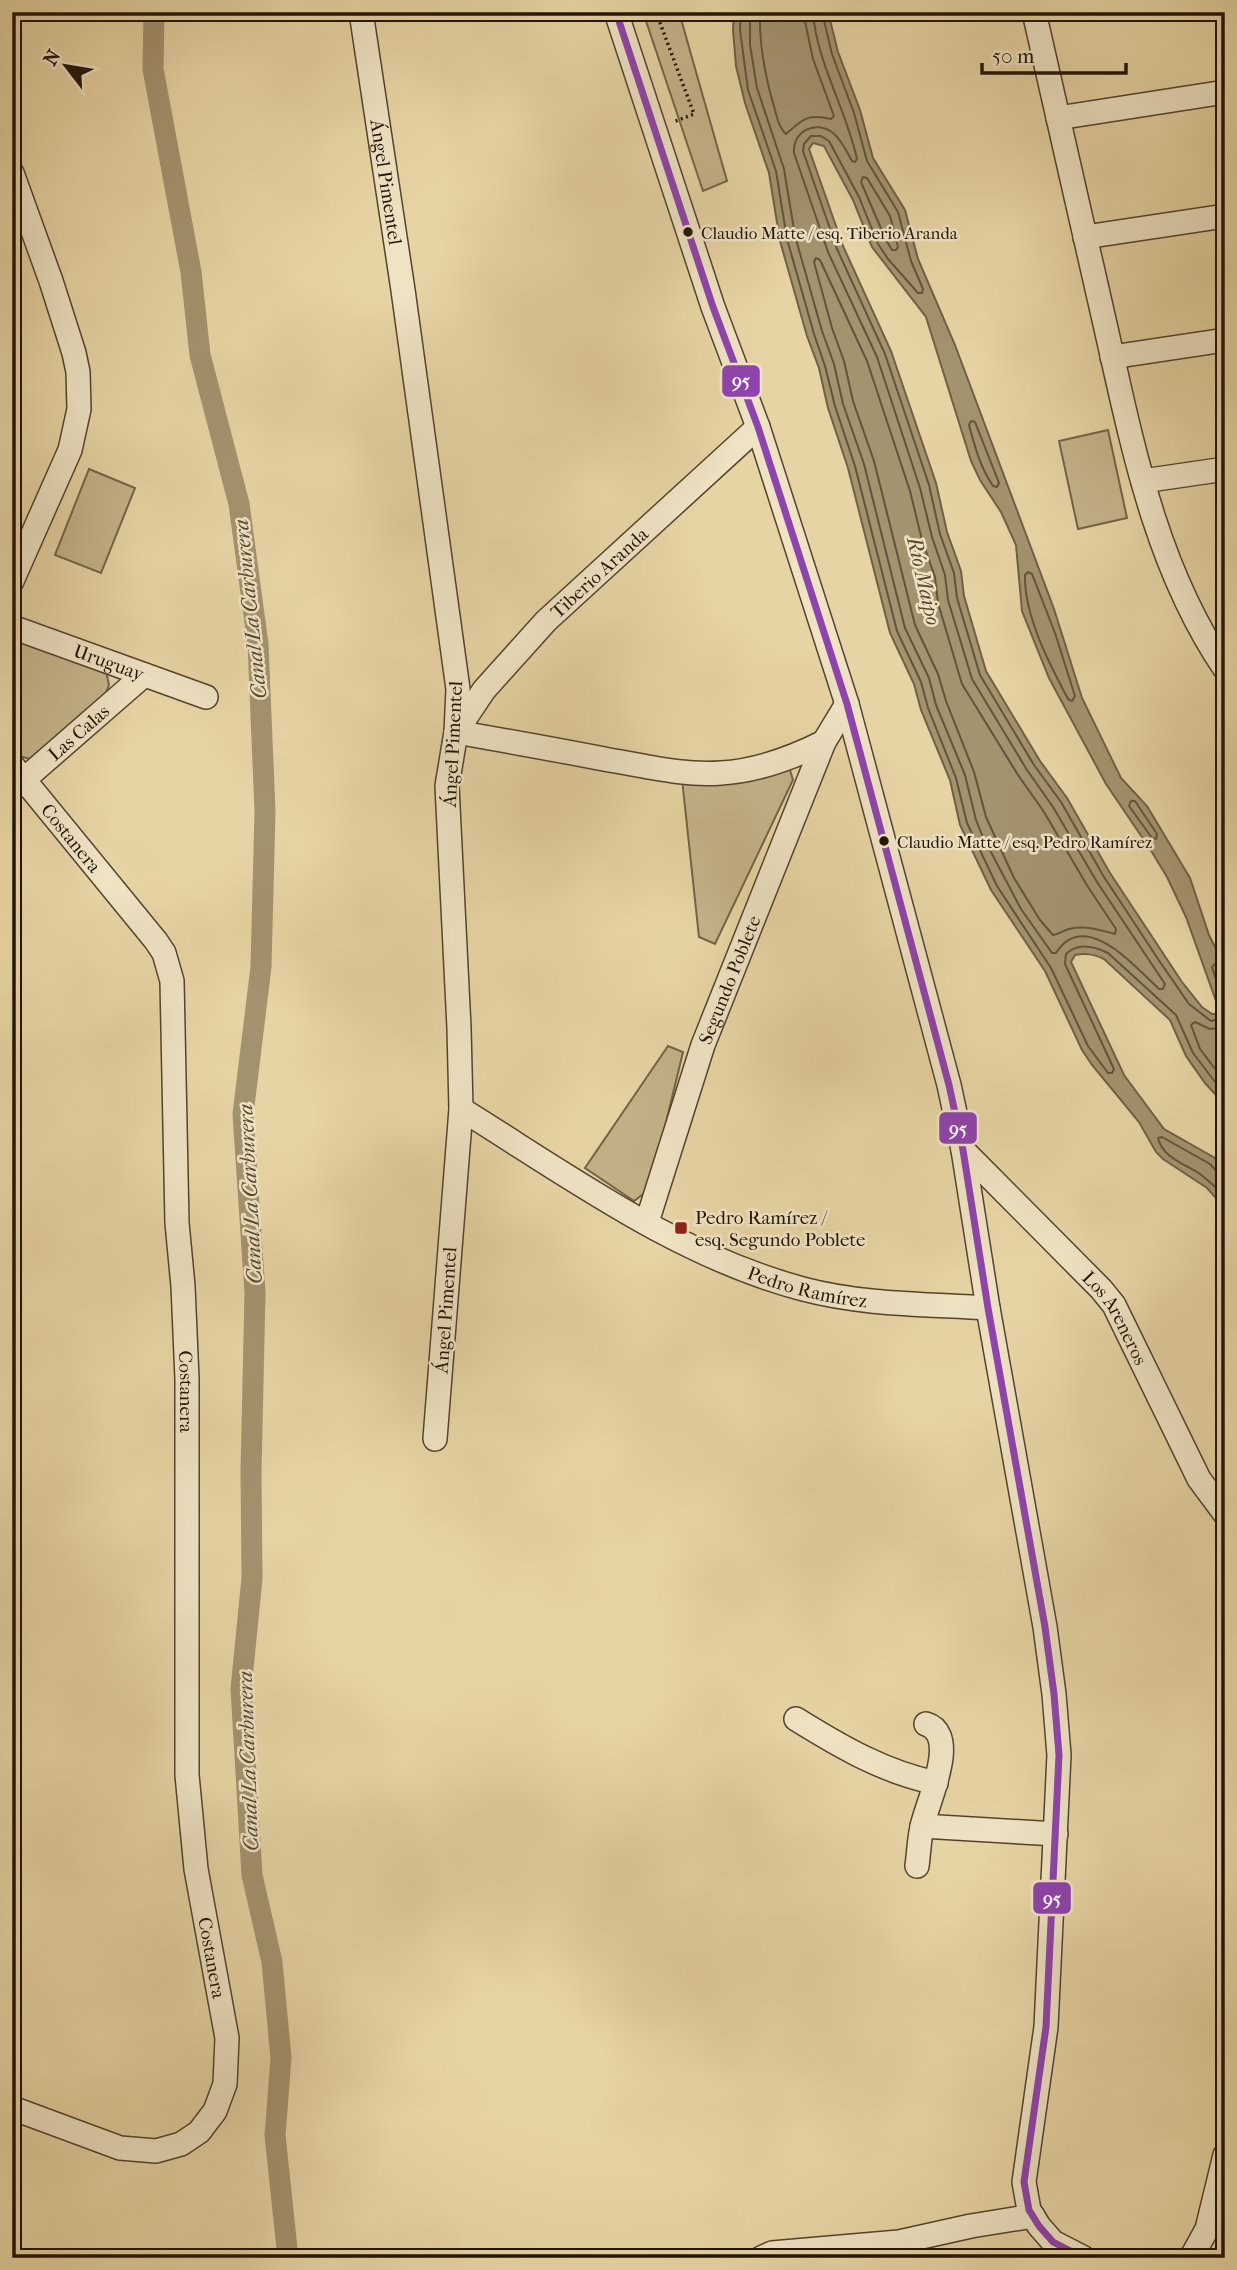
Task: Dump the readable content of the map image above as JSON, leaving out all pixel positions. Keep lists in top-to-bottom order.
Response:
{
  "streets": {
    "street": [
      "Ángel Pimentel",
      "Tiberio Aranda",
      "Uruguay",
      "Las Calas",
      "Costanera",
      "Segundo Poblete",
      "Pedro Ramírez",
      "Los Areneros"
    ]
  },
  "crossings": [
    ["Ángel Pimentel", "Tiberio Aranda"],
    ["Ángel Pimentel", "Pedro Ramírez"],
    ["Uruguay", "Las Calas"],
    ["Las Calas", "Costanera"],
    ["Segundo Poblete", "Pedro Ramírez"]
  ],
  "water": ["Río Maipo", "Canal La Carburera"],
  "places": {
    "other": ["Claudio Matte / esq. Tiberio Aranda", "Claudio Matte / esq. Pedro Ramírez"],
    "transit": ["Pedro Ramírez / esq. Segundo Poblete"]
  },
  "lines": ["transit line 95"],
  "scale_bar": "50 m",
  "north": "top left"
}
